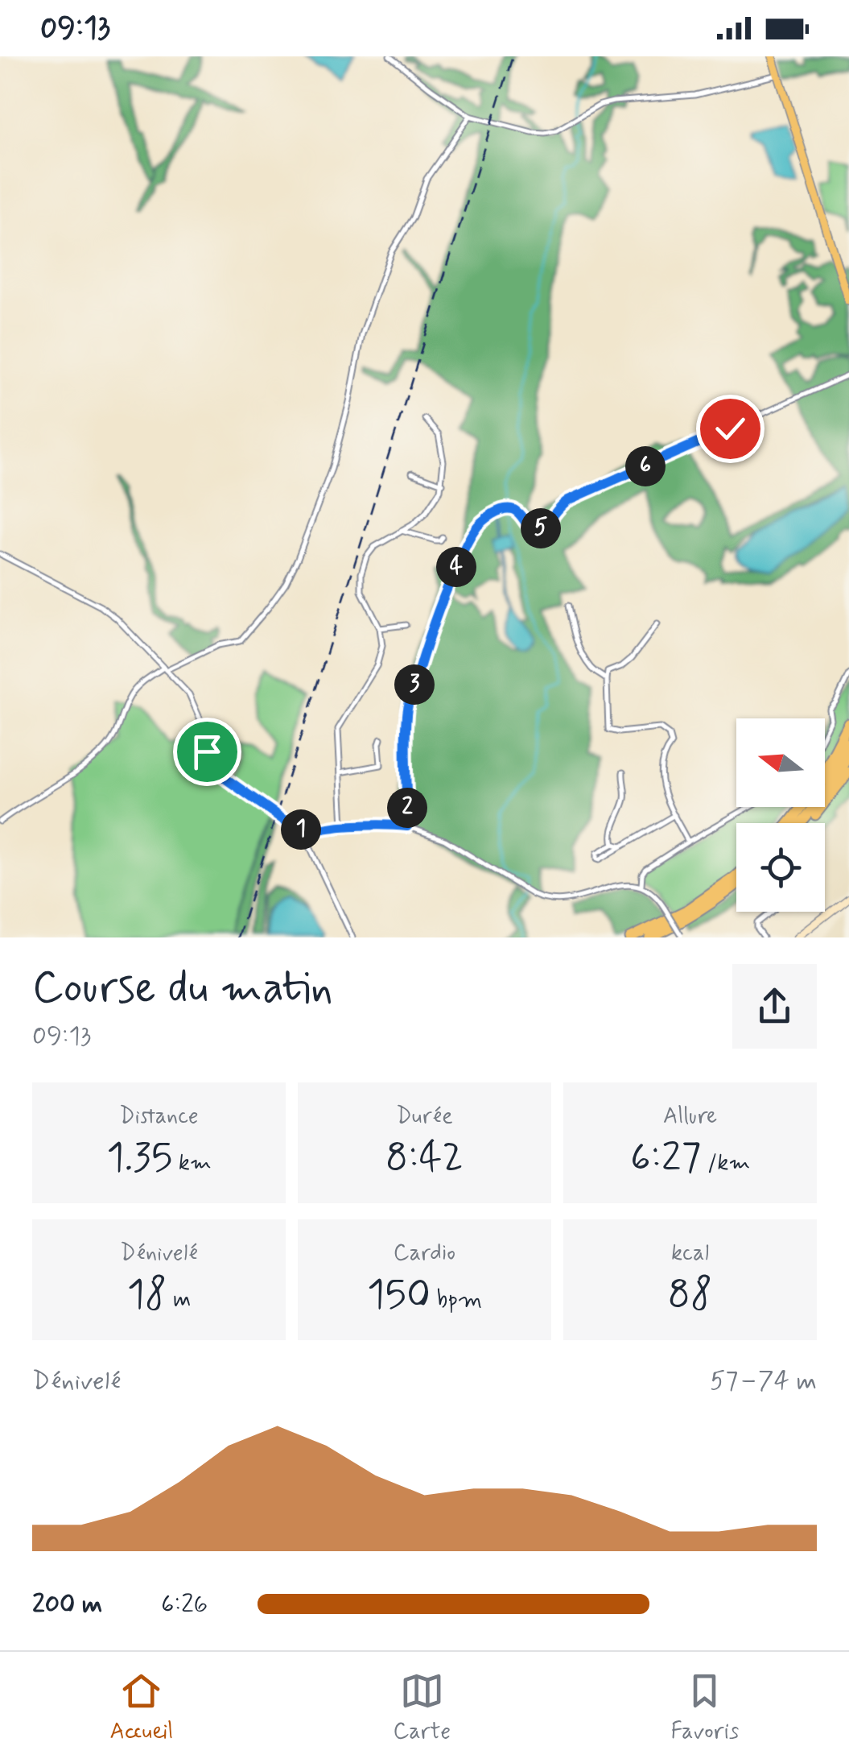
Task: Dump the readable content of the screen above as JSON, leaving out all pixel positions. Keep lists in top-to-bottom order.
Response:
{
  "north": "left",
  "page": {
    "status": "09:13",
    "pins": [
      "6",
      "5",
      "4",
      "3",
      "2",
      "1"
    ],
    "heading": ["Course du matin", "09:13"],
    "stats": [
      ["Distance", "1.35 km"],
      ["Durée", "8:42"],
      ["Allure", "6:27 /km"],
      ["Dénivelé", "18 m"],
      ["Cardio", "150 bpm"],
      ["kcal", "88"]
    ],
    "chart": ["Dénivelé", "57–74 m"],
    "list": [
      {
        "name": "200 m",
        "note": "6:26"
      }
    ],
    "tabs": ["Accueil", "Carte", "Favoris"]
  }
}
